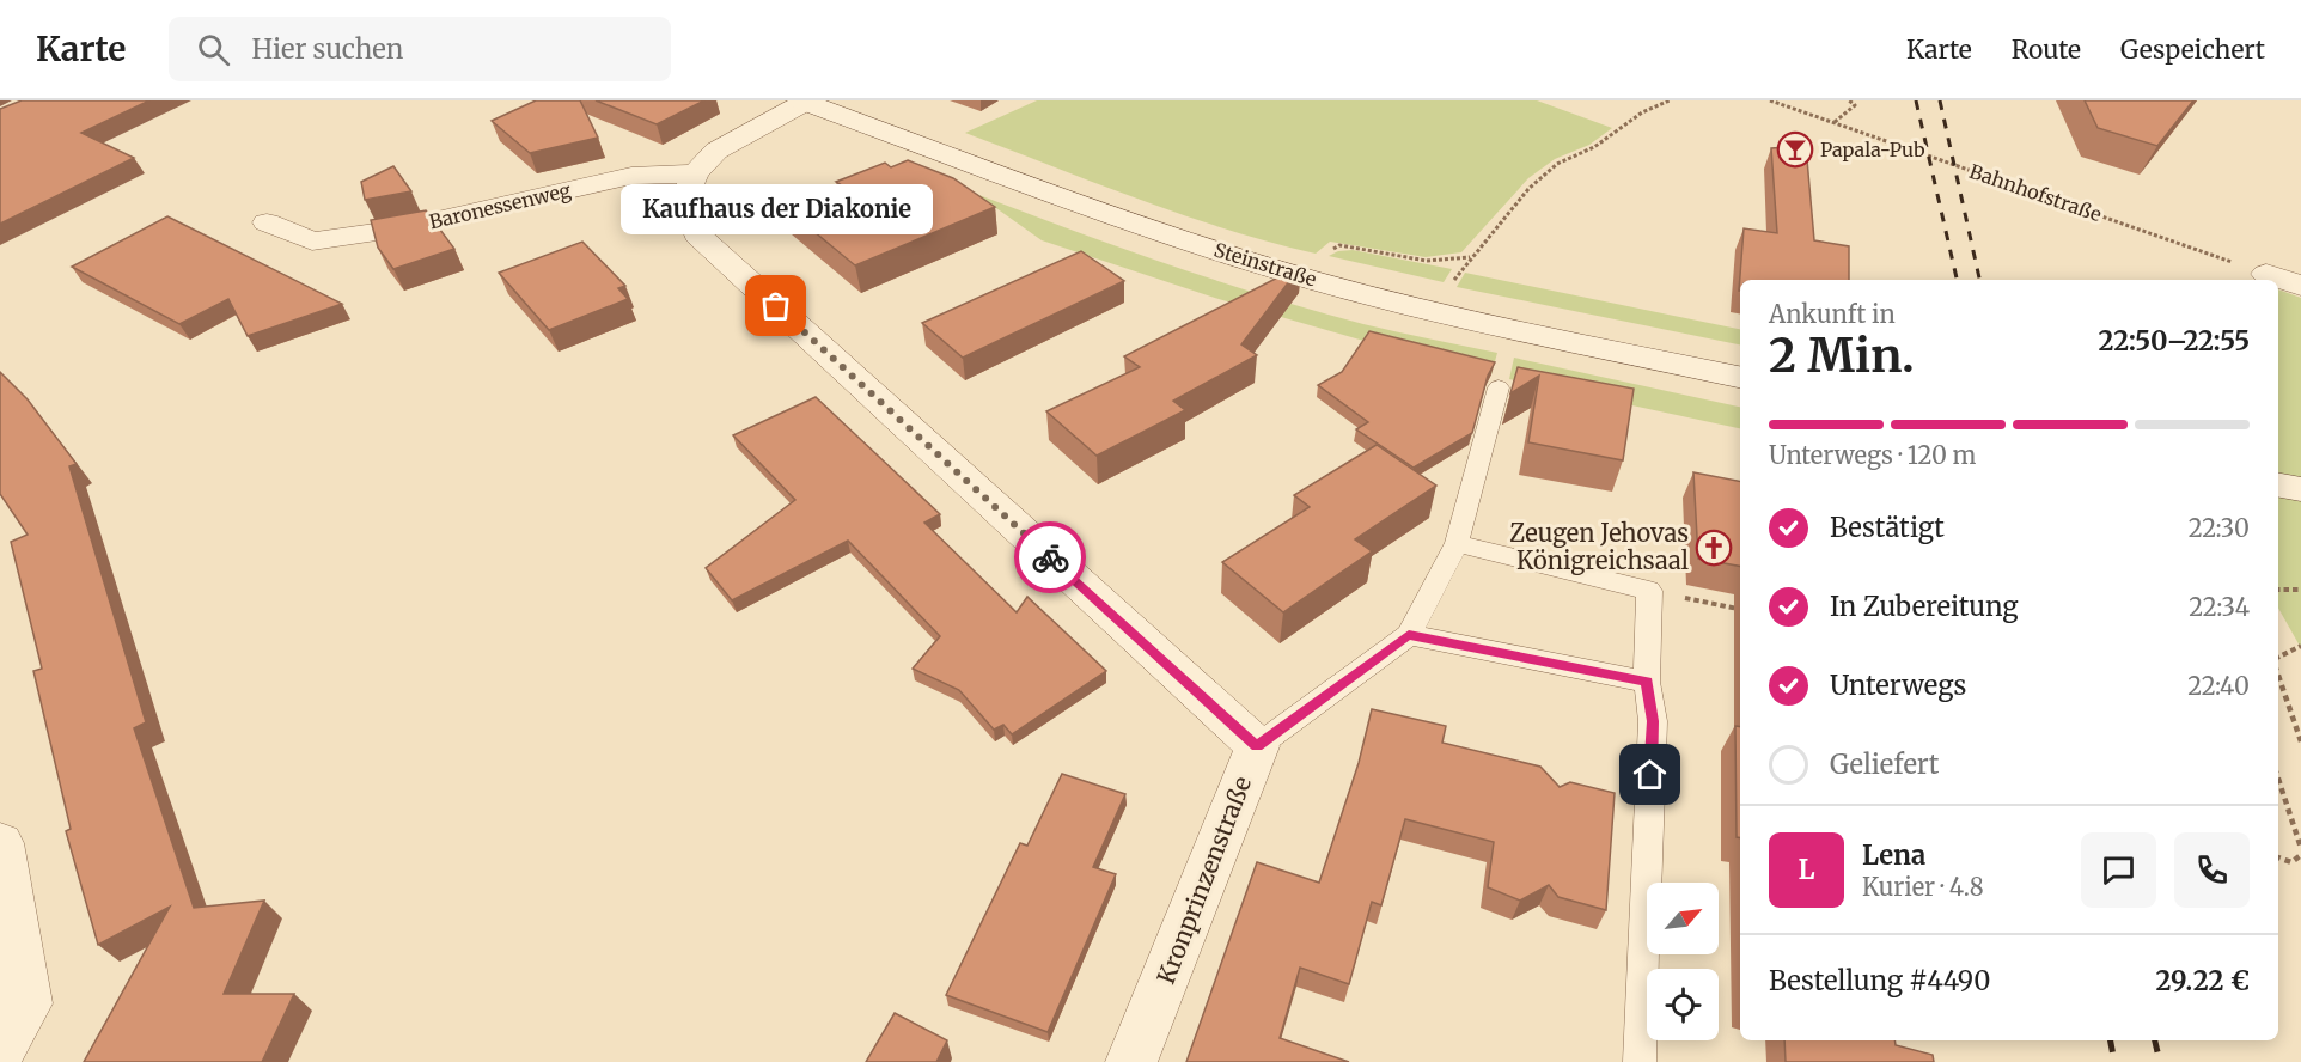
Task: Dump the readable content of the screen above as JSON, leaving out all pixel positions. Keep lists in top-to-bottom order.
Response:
{
  "streets": {
    "street": ["Baronessenweg", "Steinstraße", "Kronprinzenstraße"],
    "path": ["Bahnhofstraße"]
  },
  "crossings": [
    ["Baronessenweg", "Kronprinzenstraße"]
  ],
  "places": {
    "bar": ["Papala-Pub"],
    "other": ["Kaufhaus der Diakonie"],
    "church": ["Zeugen Jehovas Königreichsaal"]
  },
  "north": "top right",
  "page": {
    "header": "Karte",
    "search": "Hier suchen",
    "nav": ["Karte", "Route", "Gespeichert"],
    "bubble": "Kaufhaus der Diakonie",
    "heading": ["2 Min.", "Ankunft in", "22:50–22:55"],
    "panel": [
      "Lena",
      "Kurier · 4.8",
      "Bestellung #4490",
      "29.22 €"
    ],
    "bar": "Unterwegs · 120 m",
    "list": [
      ["Bestätigt", "22:30"],
      ["In Zubereitung", "22:34"],
      ["Unterwegs", "22:40"],
      "Geliefert"
    ],
    "round": "L"
  }
}
